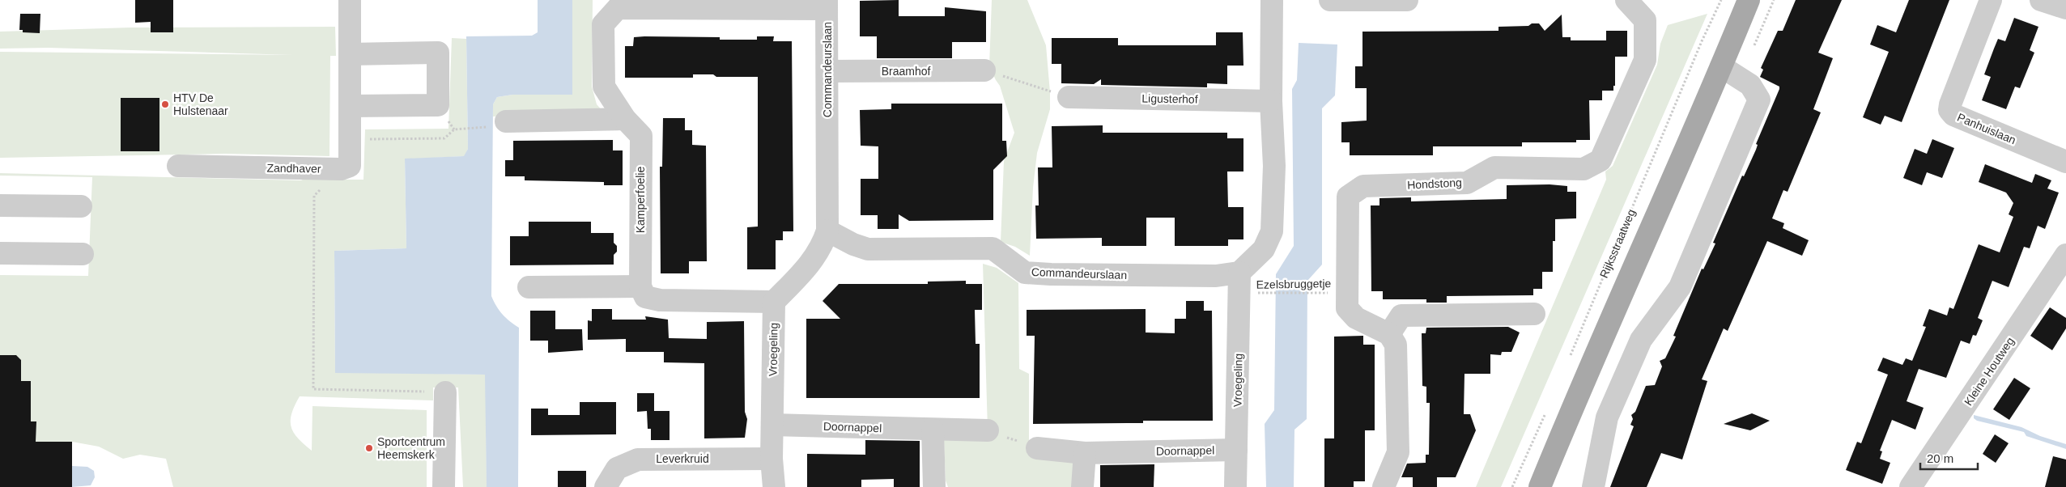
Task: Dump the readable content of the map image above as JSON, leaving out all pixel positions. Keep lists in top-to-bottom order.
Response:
{
  "streets": {
    "street": [
      "Commandeurslaan",
      "Braamhof",
      "Ligusterhof",
      "Panhuislaan",
      "Zandhaver",
      "Hondstong",
      "Kamperfoelie",
      "Vroegeling",
      "Kleine Houtweg",
      "Doornappel",
      "Leverkruid"
    ],
    "path": ["Rijksstraatweg", "Ezelsbruggetje"]
  },
  "crossings": [
    ["Commandeurslaan", "Braamhof"],
    ["Commandeurslaan", "Kamperfoelie"],
    ["Commandeurslaan", "Ezelsbruggetje"],
    ["Commandeurslaan", "Vroegeling"],
    ["Hondstong", "Ezelsbruggetje"],
    ["Ezelsbruggetje", "Vroegeling"],
    ["Vroegeling", "Doornappel"],
    ["Vroegeling", "Leverkruid"]
  ],
  "places": ["HTV De Hulstenaar", "Sportcentrum Heemskerk"],
  "scale_bar": "20 m"
}
